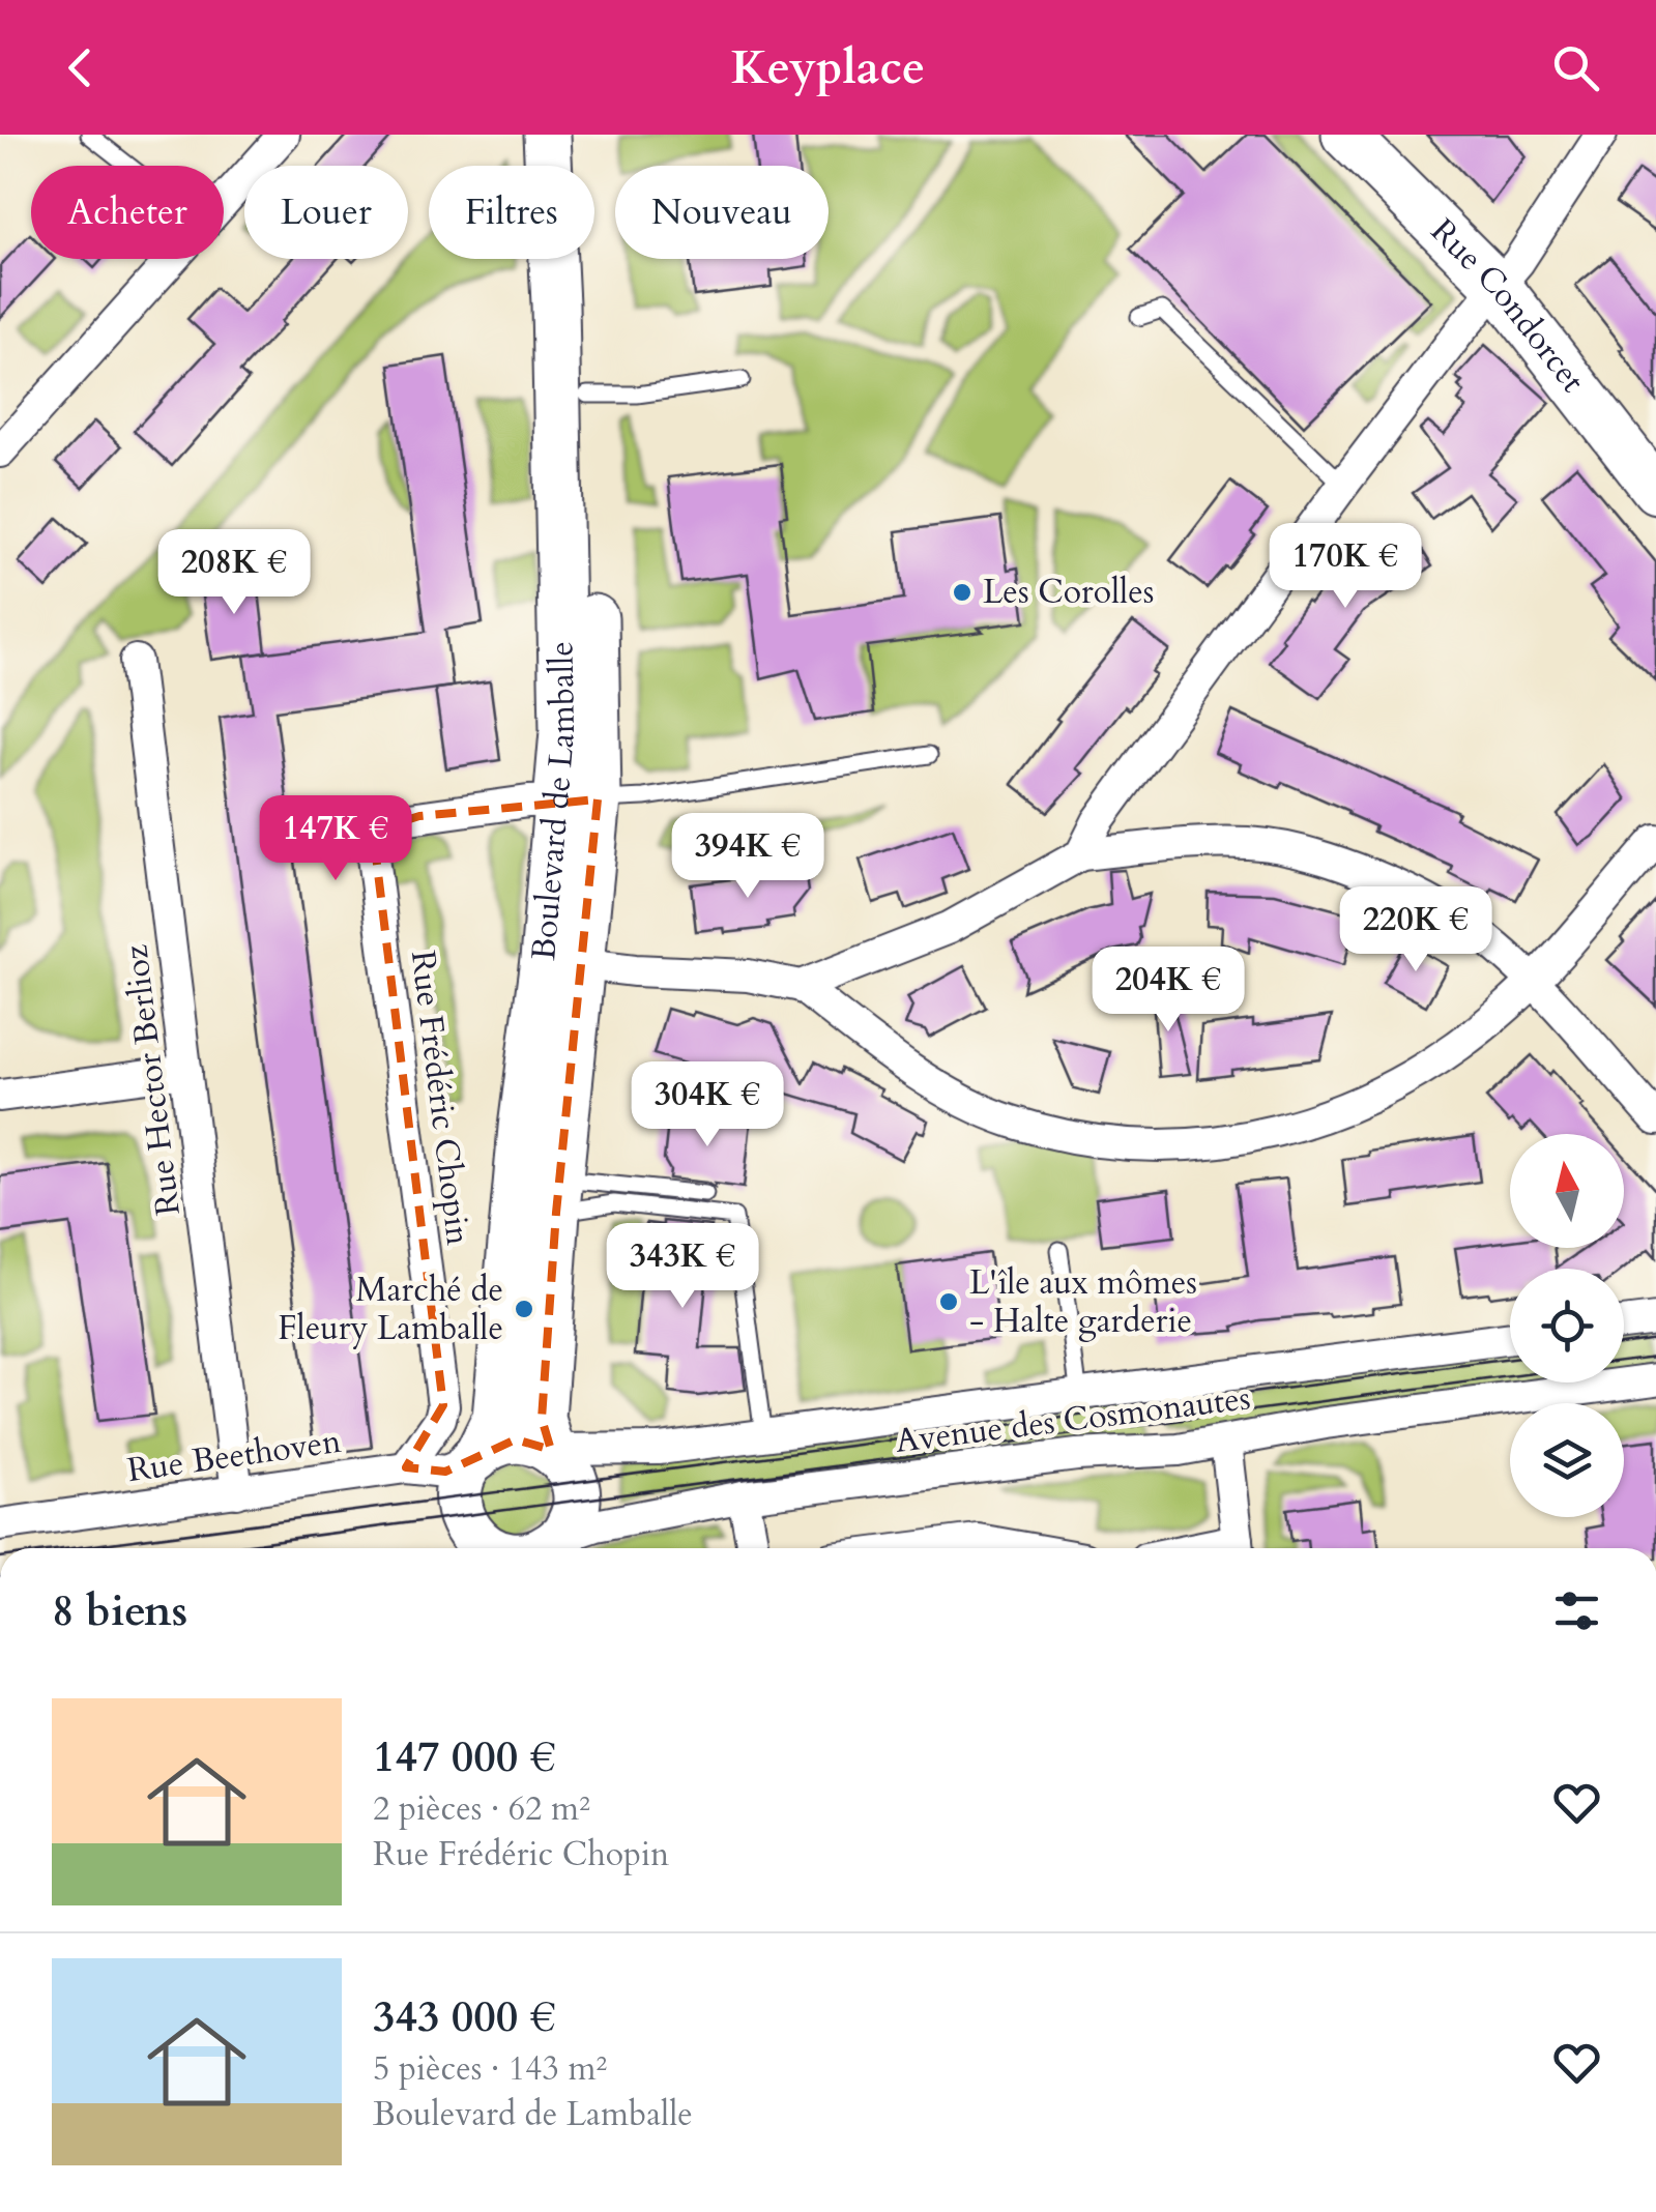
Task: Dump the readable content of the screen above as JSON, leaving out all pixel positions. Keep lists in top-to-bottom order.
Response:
{
  "streets": {
    "street": [
      "Rue Condorcet",
      "Boulevard de Lamballe",
      "Rue Hector Berlioz",
      "Rue Frédéric Chopin",
      "Avenue des Cosmonautes",
      "Rue Beethoven"
    ]
  },
  "crossings": [
    ["Boulevard de Lamballe", "Rue Frédéric Chopin"],
    ["Boulevard de Lamballe", "Avenue des Cosmonautes"],
    ["Boulevard de Lamballe", "Rue Beethoven"],
    ["Rue Hector Berlioz", "Rue Beethoven"],
    ["Rue Frédéric Chopin", "Rue Beethoven"]
  ],
  "places": ["Les Corolles", "L'île aux mômes - Halte garderie", "Marché de Fleury Lamballe"],
  "north": "top",
  "page": {
    "header": "Keyplace",
    "chip": [
      "Acheter",
      "Louer",
      "Filtres",
      "Nouveau"
    ],
    "price": [
      "170K €",
      "208K €",
      "147K €",
      "394K €",
      "220K €",
      "204K €",
      "304K €",
      "343K €"
    ],
    "heading": "8 biens",
    "list": [
      {
        "name": "147 000 €",
        "note": "2 pièces · 62 m² · Rue Frédéric Chopin"
      },
      {
        "name": "343 000 €",
        "note": "5 pièces · 143 m² · Boulevard de Lamballe"
      }
    ]
  }
}
